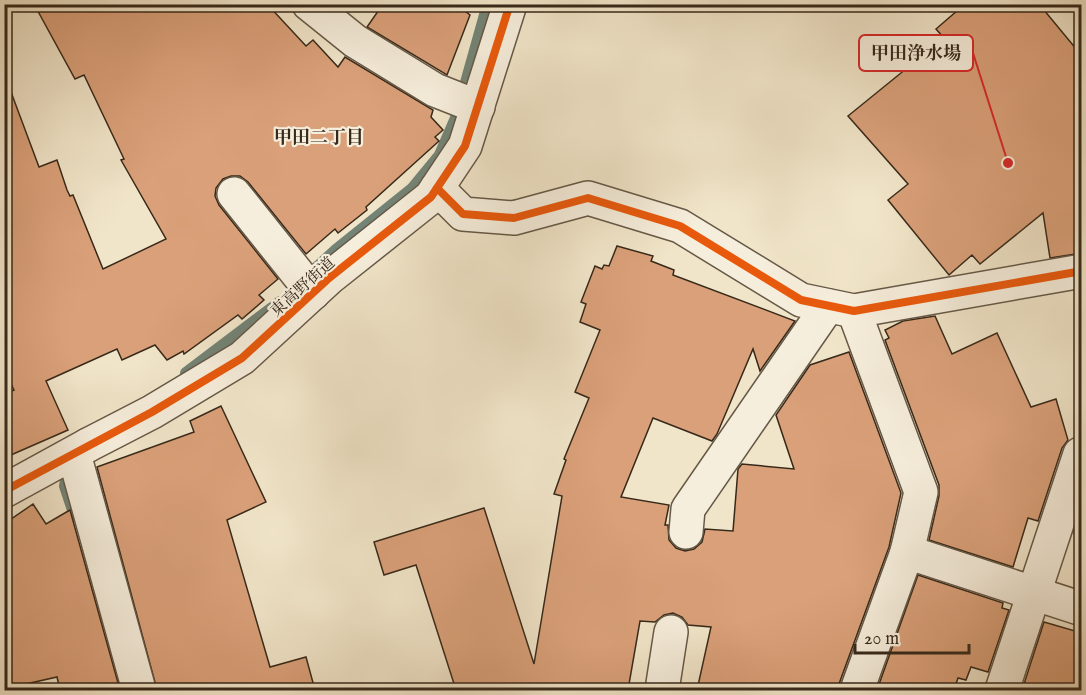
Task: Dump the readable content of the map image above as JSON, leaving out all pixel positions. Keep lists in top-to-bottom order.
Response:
{
  "streets": {
    "street": ["東高野街道"]
  },
  "districts": ["甲田二丁目"],
  "places": ["甲田浄水場"],
  "scale_bar": "20 m"
}
